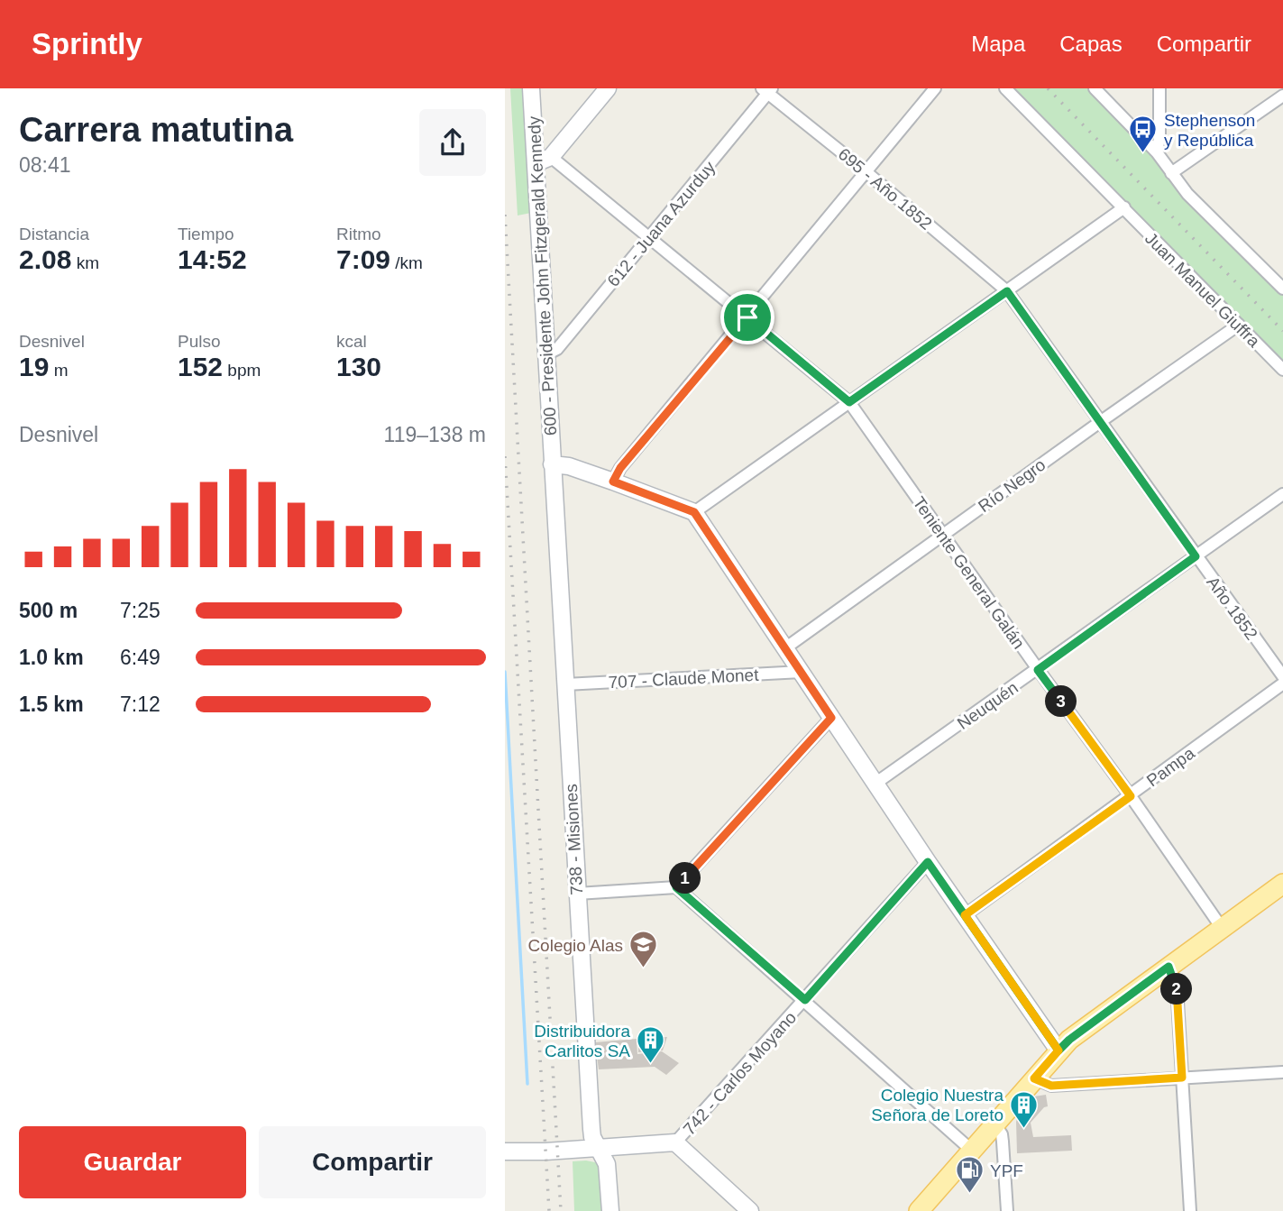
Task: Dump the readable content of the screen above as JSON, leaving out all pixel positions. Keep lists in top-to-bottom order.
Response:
{
  "streets": {
    "street": [
      "695 - Año 1852",
      "612 - Juana Azurduy",
      "600 - Presidente John Fitzgerald Kennedy",
      "Juan Manuel Giuffra",
      "Río Negro",
      "Teniente General Galán",
      "Año 1852",
      "707 - Claude Monet",
      "Neuquén",
      "Pampa",
      "738 - Misiones",
      "742 - Carlos Moyano"
    ]
  },
  "crossings": [
    ["695 - Año 1852", "612 - Juana Azurduy"],
    ["695 - Año 1852", "Año 1852"],
    ["612 - Juana Azurduy", "600 - Presidente John Fitzgerald Kennedy"],
    ["612 - Juana Azurduy", "Teniente General Galán"],
    ["600 - Presidente John Fitzgerald Kennedy", "738 - Misiones"],
    ["Juan Manuel Giuffra", "Río Negro"],
    ["Río Negro", "Teniente General Galán"],
    ["Río Negro", "Año 1852"],
    ["Teniente General Galán", "Neuquén"],
    ["Teniente General Galán", "Pampa"],
    ["Año 1852", "Neuquén"],
    ["707 - Claude Monet", "738 - Misiones"]
  ],
  "places": {
    "bus stop": ["Stephenson y República"],
    "school or university": ["Colegio Alas"],
    "building": ["Distribuidora Carlitos SA", "Colegio Nuestra Señora de Loreto"],
    "fuel station": ["YPF"]
  },
  "page": {
    "header": "Sprintly",
    "nav": ["Mapa", "Capas", "Compartir"],
    "heading": ["Carrera matutina", "08:41"],
    "stats": [
      ["Distancia", "2.08 km"],
      ["Tiempo", "14:52"],
      ["Ritmo", "7:09 /km"],
      ["Desnivel", "19 m"],
      ["Pulso", "152 bpm"],
      ["kcal", "130"]
    ],
    "chart": ["Desnivel", "119–138 m"],
    "list": [
      {
        "name": "500 m",
        "note": "7:25"
      },
      {
        "name": "1.0 km",
        "note": "6:49"
      },
      {
        "name": "1.5 km",
        "note": "7:12"
      }
    ],
    "pins": ["3", "1", "2"],
    "buttons": ["Guardar", "Compartir"]
  }
}
